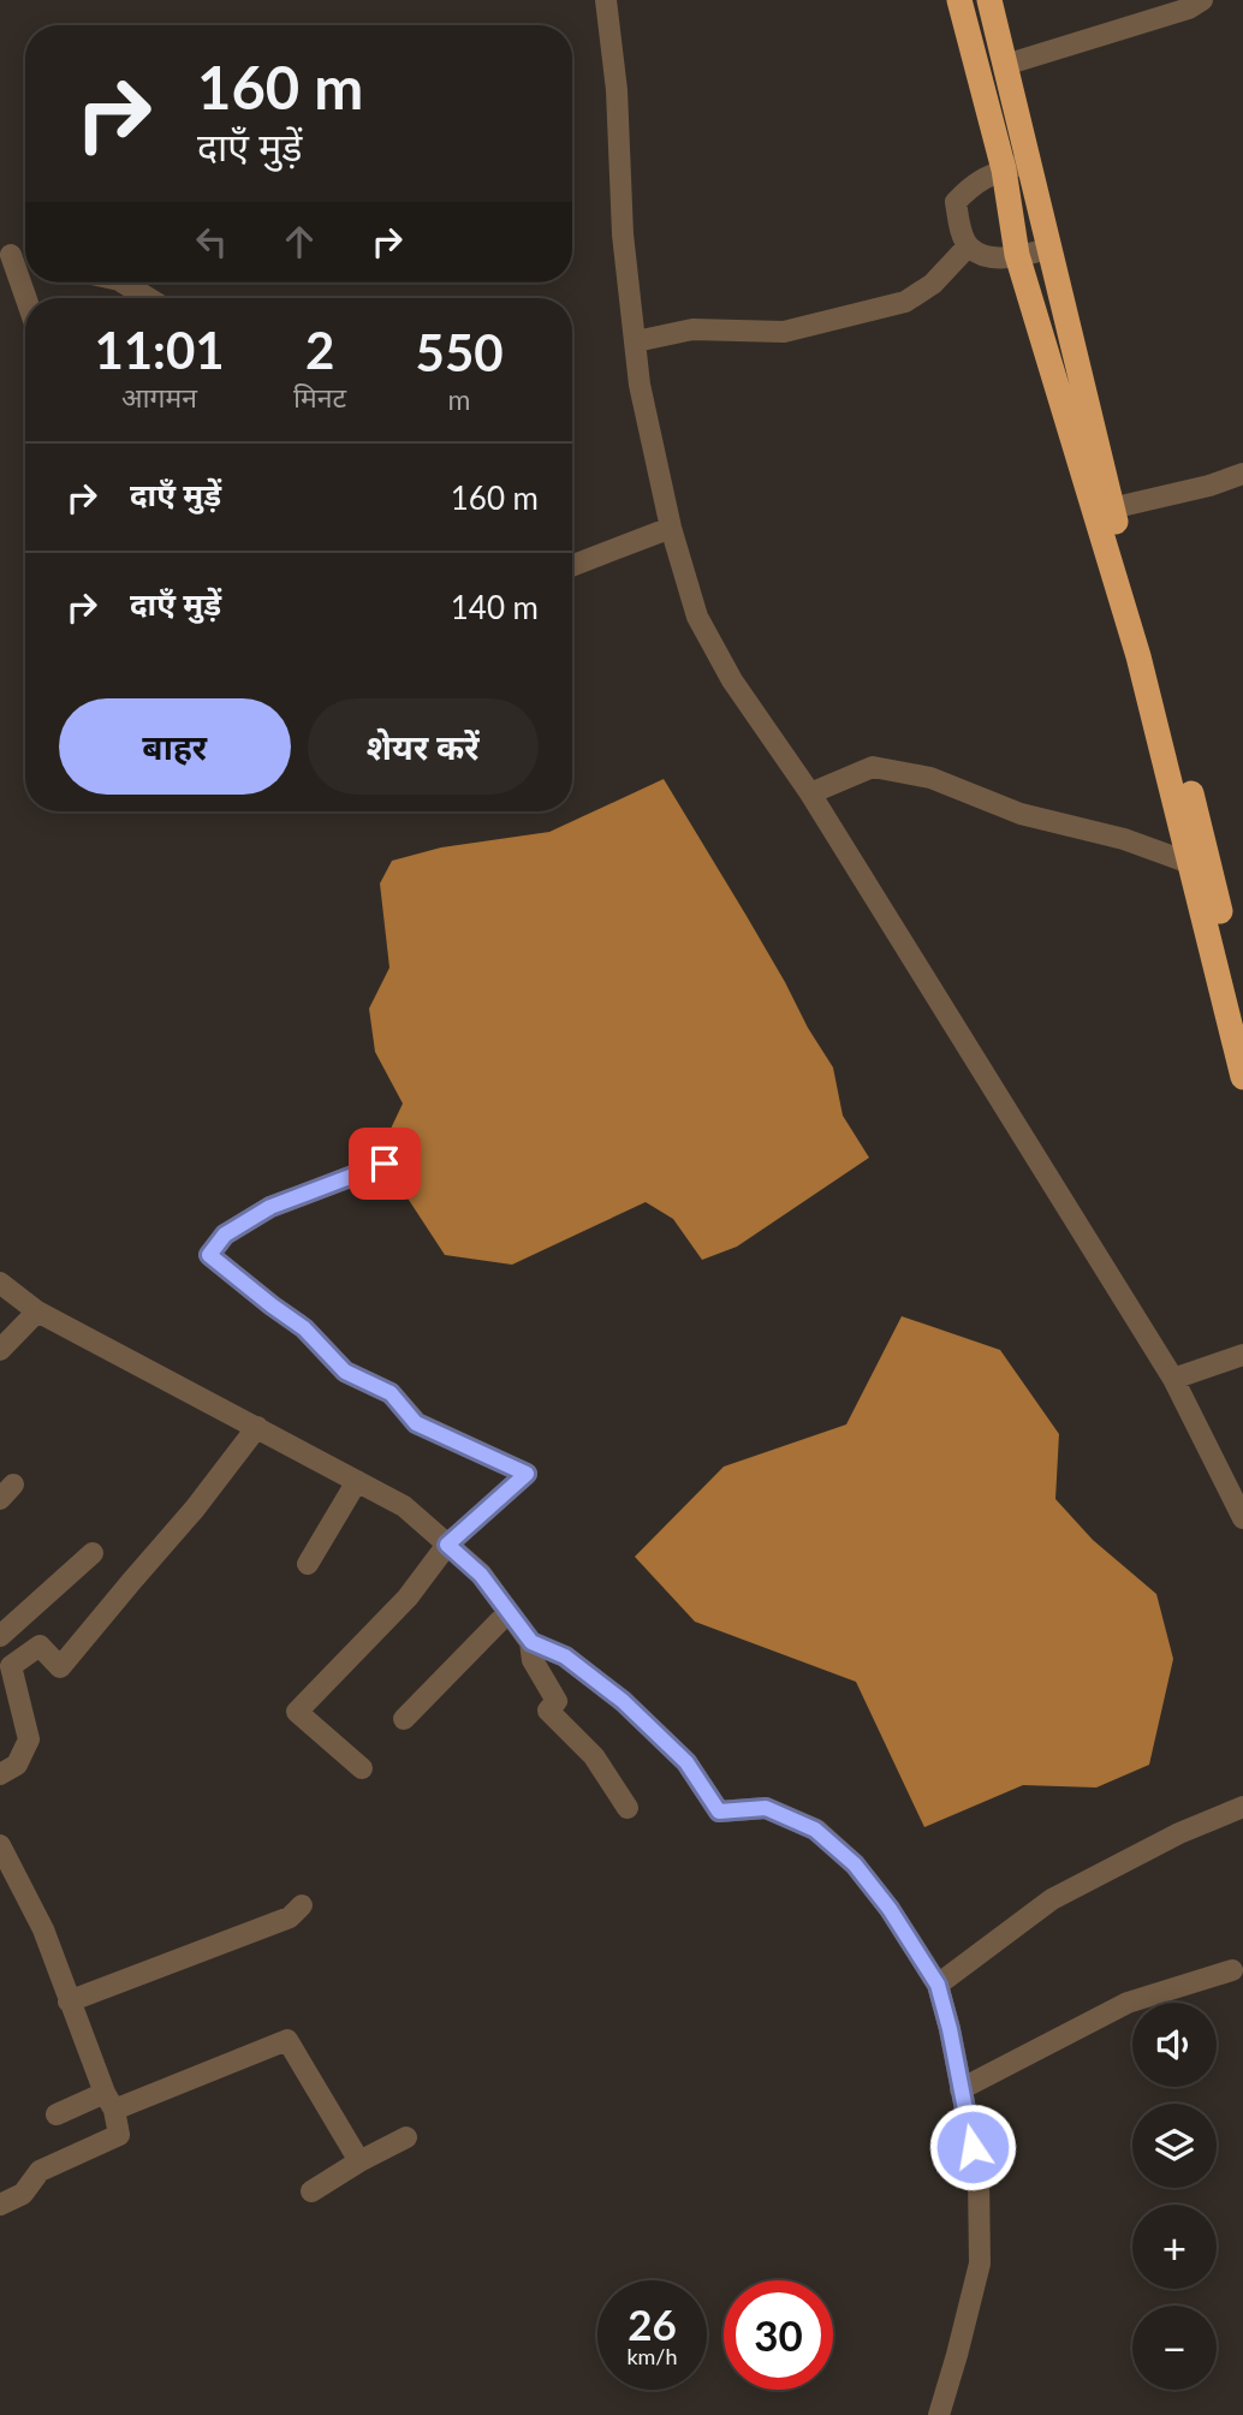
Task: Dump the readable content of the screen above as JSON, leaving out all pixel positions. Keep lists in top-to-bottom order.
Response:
{
  "page": {
    "turn": ["160 m", "दाएँ मुड़ें"],
    "eta": [
      "11:01",
      "आगमन",
      "2",
      "मिनट",
      "550",
      "m"
    ],
    "list": [
      {
        "name": "दाएँ मुड़ें",
        "value": "160 m"
      },
      {
        "name": "दाएँ मुड़ें",
        "value": "140 m"
      }
    ],
    "buttons": ["बाहर", "शेयर करें"],
    "map_buttons": ["+", "−"],
    "speed": "26 km/h",
    "limit": "30"
  }
}
